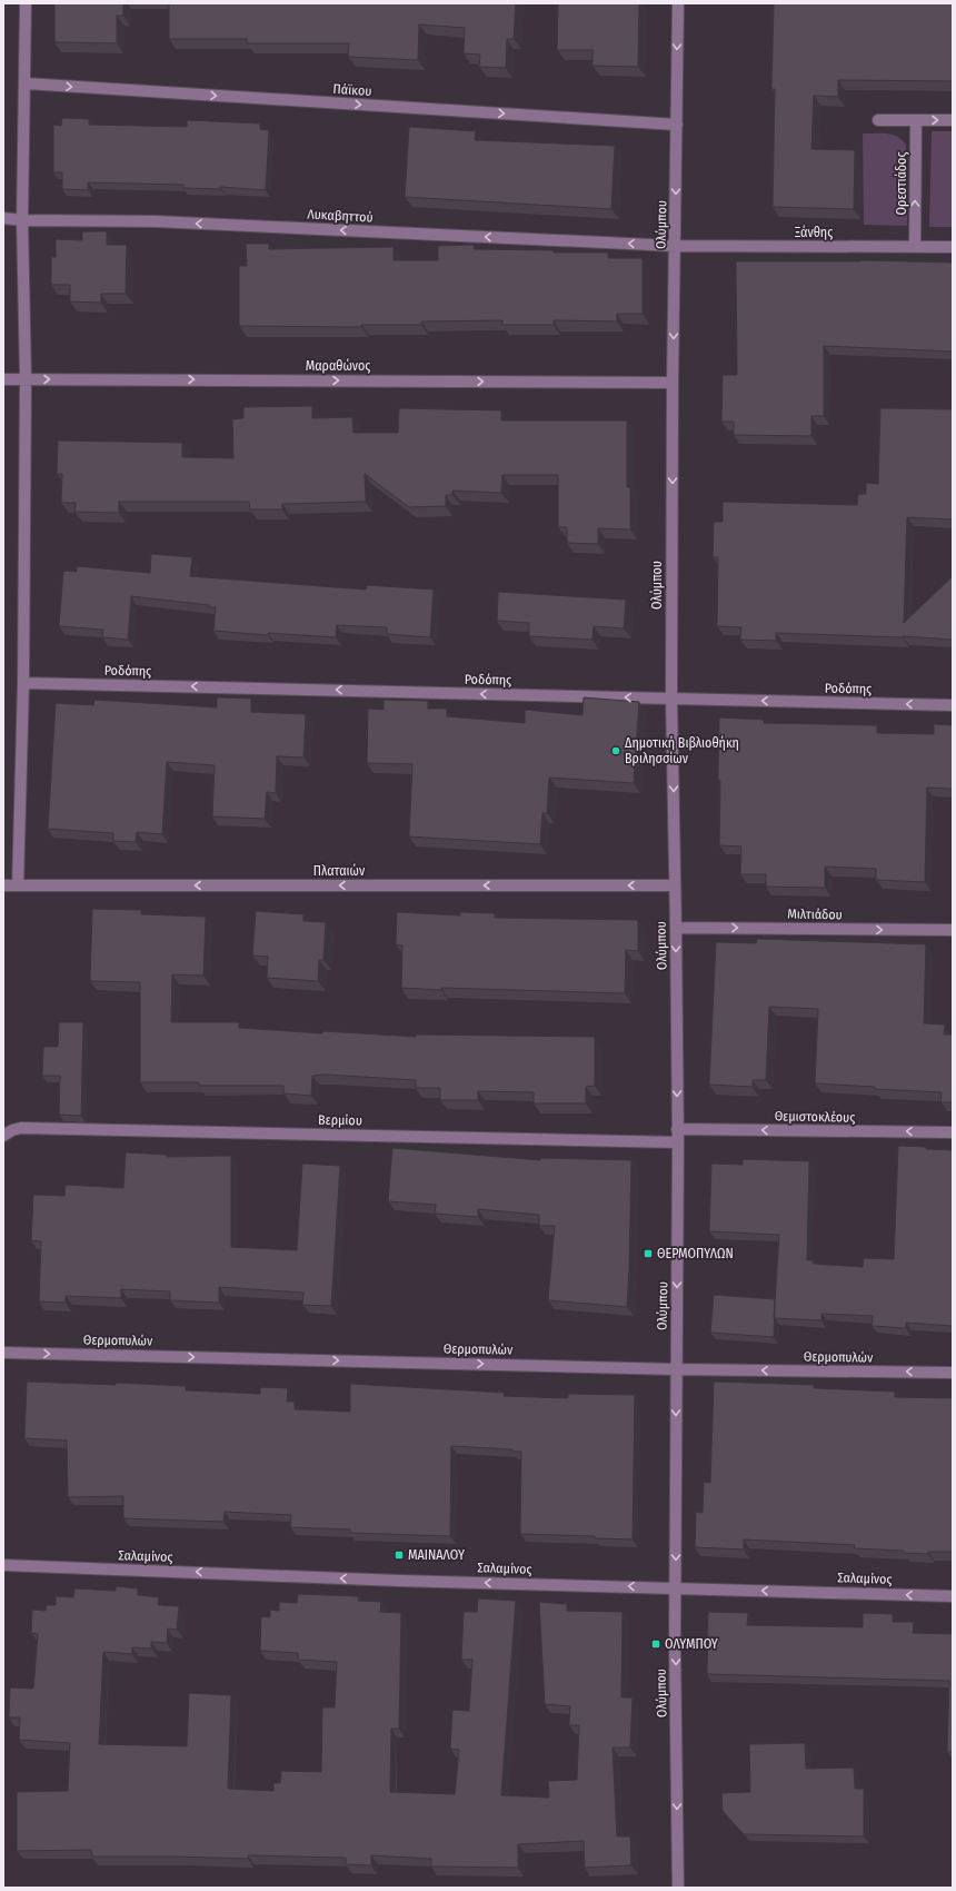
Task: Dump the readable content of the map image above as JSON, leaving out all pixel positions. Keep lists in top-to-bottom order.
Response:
{
  "streets": {
    "street": [
      "Πάϊκου",
      "Ορεστιάδος",
      "Λυκαβηττού",
      "Ολύμπου",
      "Ξάνθης",
      "Μαραθώνος",
      "Ροδόπης",
      "Πλαταιών",
      "Μιλτιάδου",
      "Θεμιστοκλέους",
      "Βερμίου",
      "Θερμοπυλών",
      "Σαλαμίνος"
    ]
  },
  "crossings": [
    ["Πάϊκου", "Ολύμπου"],
    ["Ορεστιάδος", "Ξάνθης"],
    ["Λυκαβηττού", "Ολύμπου"],
    ["Λυκαβηττού", "Ξάνθης"],
    ["Ολύμπου", "Ξάνθης"],
    ["Ολύμπου", "Μαραθώνος"],
    ["Ολύμπου", "Ροδόπης"],
    ["Ολύμπου", "Πλαταιών"],
    ["Ολύμπου", "Μιλτιάδου"],
    ["Ολύμπου", "Θεμιστοκλέους"],
    ["Ολύμπου", "Βερμίου"],
    ["Ολύμπου", "Θερμοπυλών"],
    ["Ολύμπου", "Σαλαμίνος"]
  ],
  "one_way": [
    "Πάϊκου",
    "Ορεστιάδος",
    "Λυκαβηττού",
    "Ολύμπου",
    "Μαραθώνος",
    "Ροδόπης",
    "Πλαταιών",
    "Μιλτιάδου",
    "Θεμιστοκλέους",
    "Σαλαμίνος"
  ],
  "places": {
    "other": ["Δημοτική Βιβλιοθήκη Βριλησσίων"],
    "transit": ["ΘΕΡΜΟΠΥΛΩΝ", "ΜΑΙΝΑΛΟΥ", "ΟΛΥΜΠΟΥ"]
  }
}
